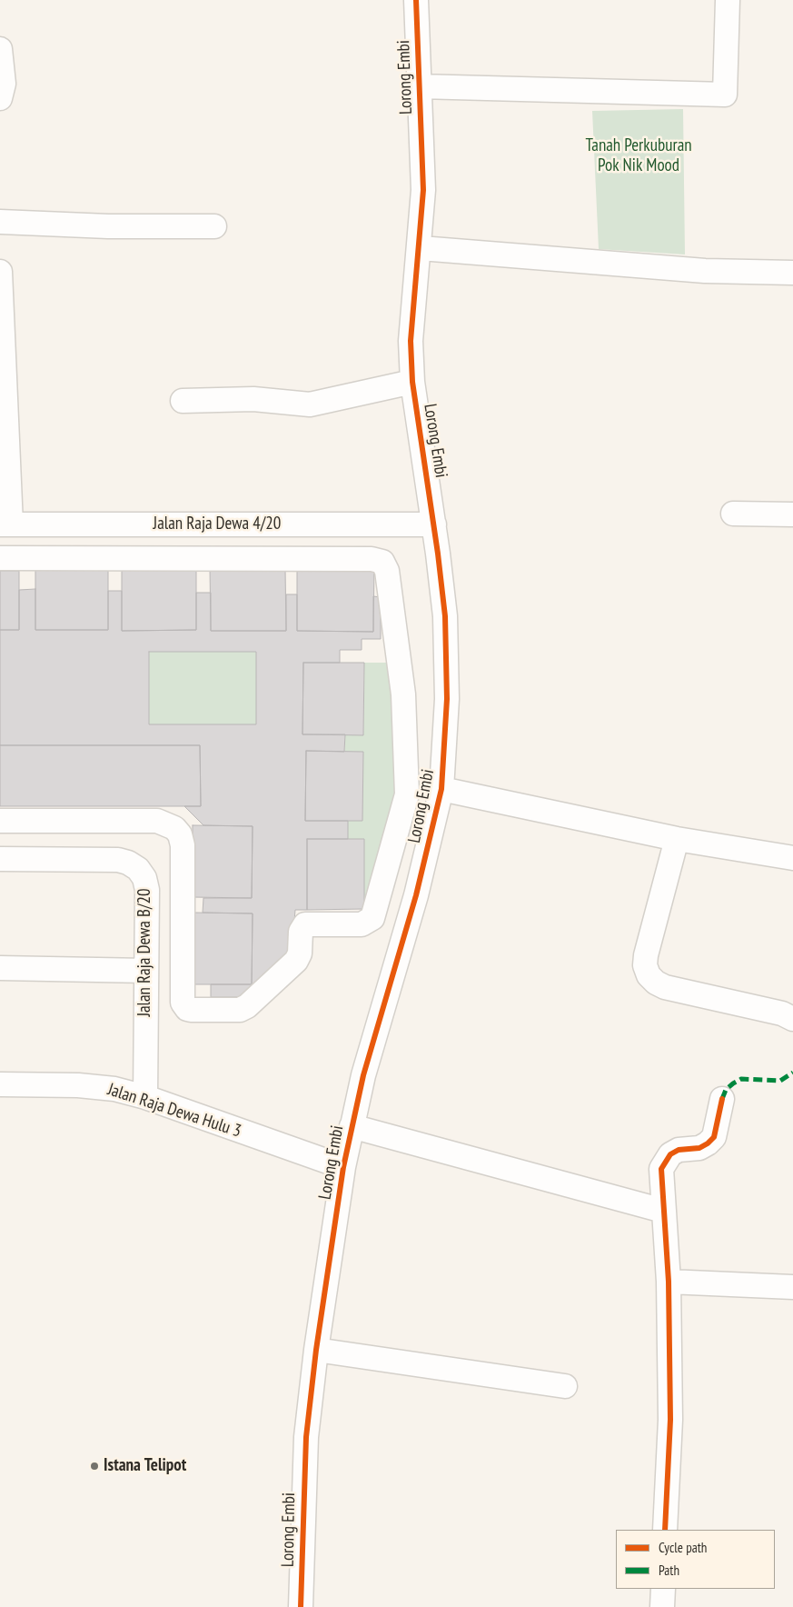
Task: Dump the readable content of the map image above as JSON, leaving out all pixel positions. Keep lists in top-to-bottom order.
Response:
{
  "streets": {
    "street": [
      "Lorong Embi",
      "Jalan Raja Dewa 4/20",
      "Jalan Raja Dewa B/20",
      "Jalan Raja Dewa Hulu 3"
    ]
  },
  "crossings": [
    ["Lorong Embi", "Jalan Raja Dewa 4/20"],
    ["Lorong Embi", "Jalan Raja Dewa Hulu 3"],
    ["Jalan Raja Dewa B/20", "Jalan Raja Dewa Hulu 3"]
  ],
  "parks": ["Tanah Perkuburan Pok Nik Mood"],
  "places": ["Istana Telipot"],
  "legend": ["Cycle path", "Path"]
}
